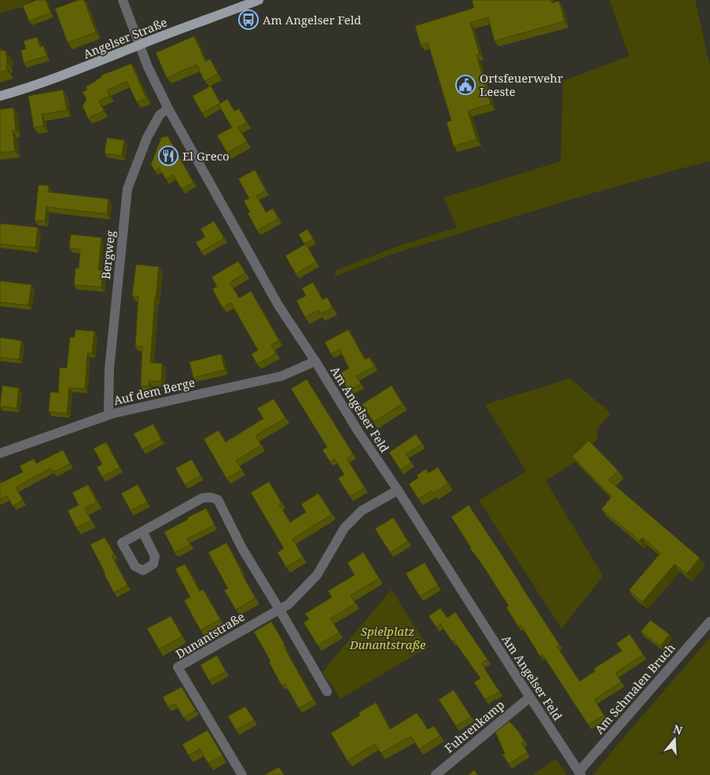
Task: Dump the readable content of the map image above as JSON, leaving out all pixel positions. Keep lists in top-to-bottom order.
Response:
{
  "streets": {
    "main road": ["Angelser Straße"],
    "street": [
      "Bergweg",
      "Auf dem Berge",
      "Am Angelser Feld",
      "Dunantstraße",
      "Am Schmalen Bruch",
      "Fuhrenkamp"
    ]
  },
  "crossings": [
    ["Angelser Straße", "Am Angelser Feld"],
    ["Bergweg", "Auf dem Berge"],
    ["Bergweg", "Am Angelser Feld"],
    ["Auf dem Berge", "Am Angelser Feld"],
    ["Am Angelser Feld", "Dunantstraße"],
    ["Am Angelser Feld", "Am Schmalen Bruch"],
    ["Am Angelser Feld", "Fuhrenkamp"]
  ],
  "parks": ["Spielplatz Dunantstraße"],
  "places": {
    "bus stop": ["Am Angelser Feld"],
    "public building": ["Ortsfeuerwehr Leeste"],
    "restaurant": ["El Greco"]
  },
  "north": "top"
}
